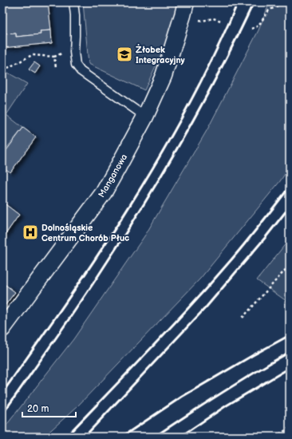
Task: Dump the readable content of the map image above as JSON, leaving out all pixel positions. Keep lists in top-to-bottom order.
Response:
{
  "streets": {
    "street": ["Manganowa"]
  },
  "places": {
    "school or university": ["Żłobek Integracyjny"],
    "hospital": ["Dolnośląskie Centrum Chorób Płuc"]
  },
  "scale_bar": "20 m"
}
